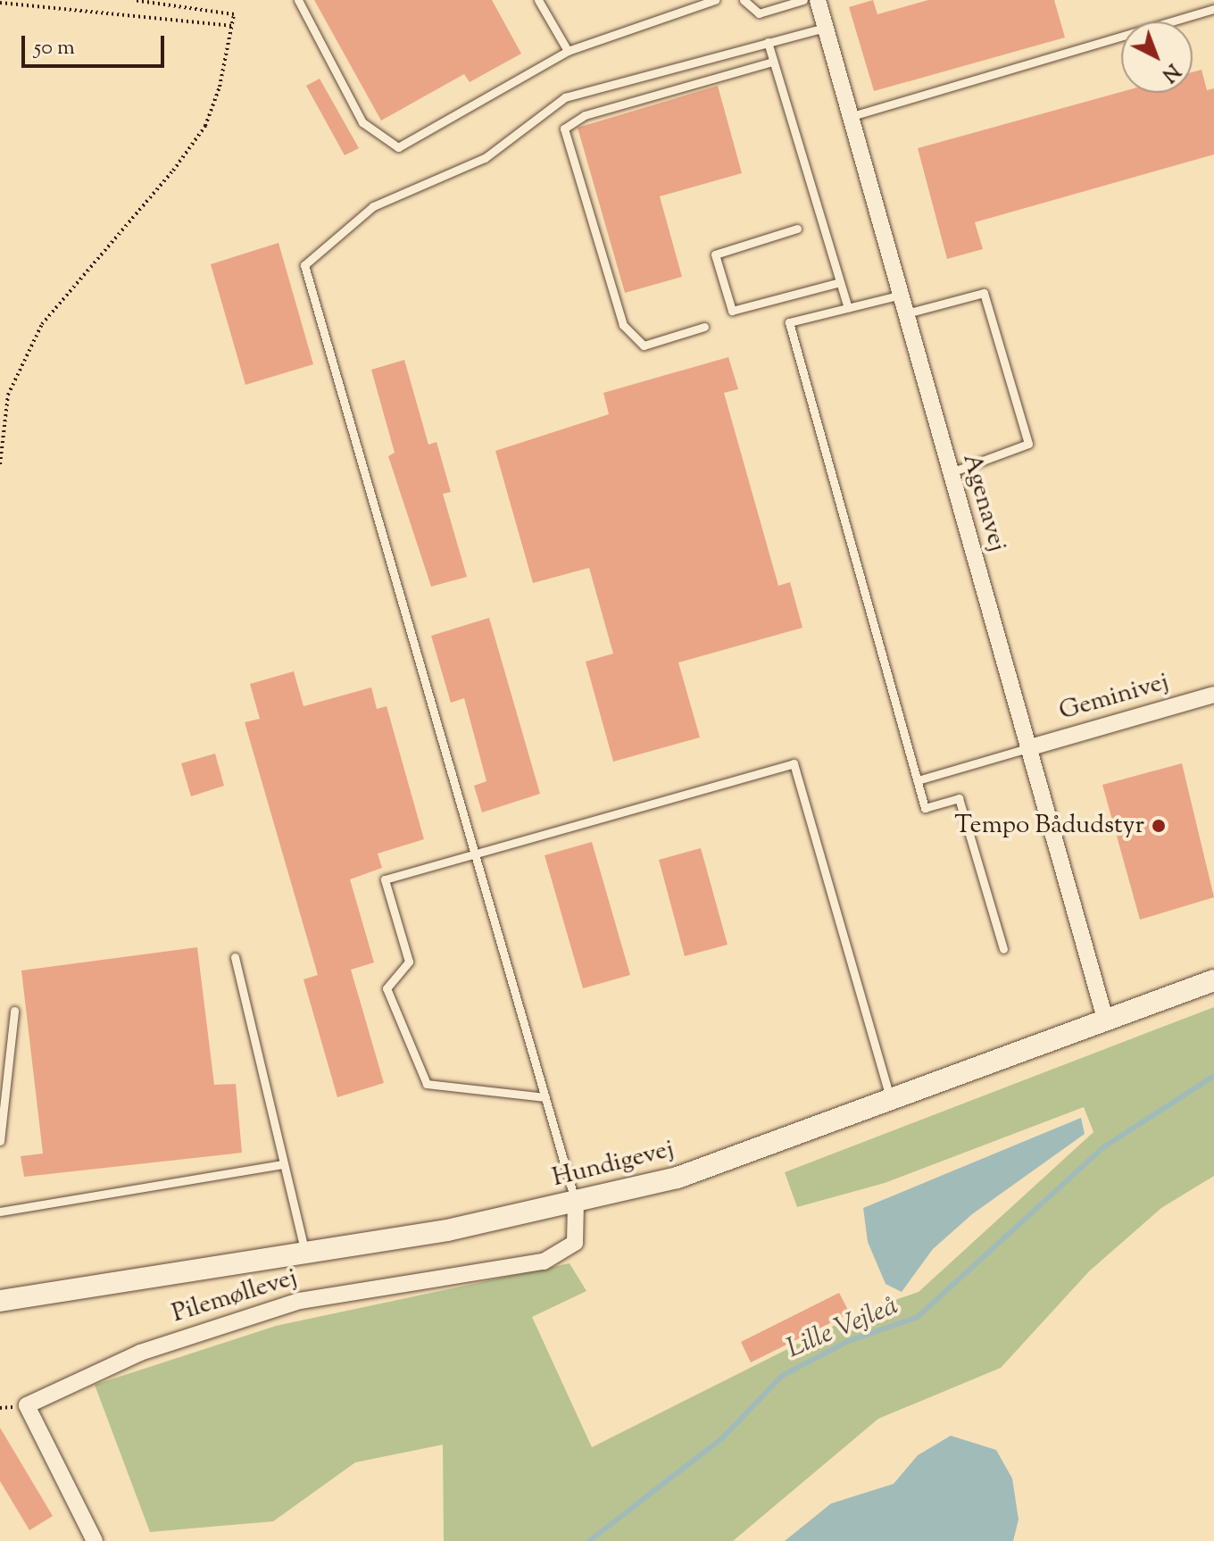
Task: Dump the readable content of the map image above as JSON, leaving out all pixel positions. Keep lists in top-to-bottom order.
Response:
{
  "streets": {
    "street": [
      "Agenavej",
      "Geminivej",
      "Hundigevej",
      "Pilemøllevej"
    ]
  },
  "crossings": [
    ["Agenavej", "Geminivej"],
    ["Agenavej", "Hundigevej"],
    ["Hundigevej", "Pilemøllevej"]
  ],
  "water": ["Lille Vejleå"],
  "places": ["Tempo Bådudstyr"],
  "scale_bar": "50 m",
  "north": "bottom right"
}
